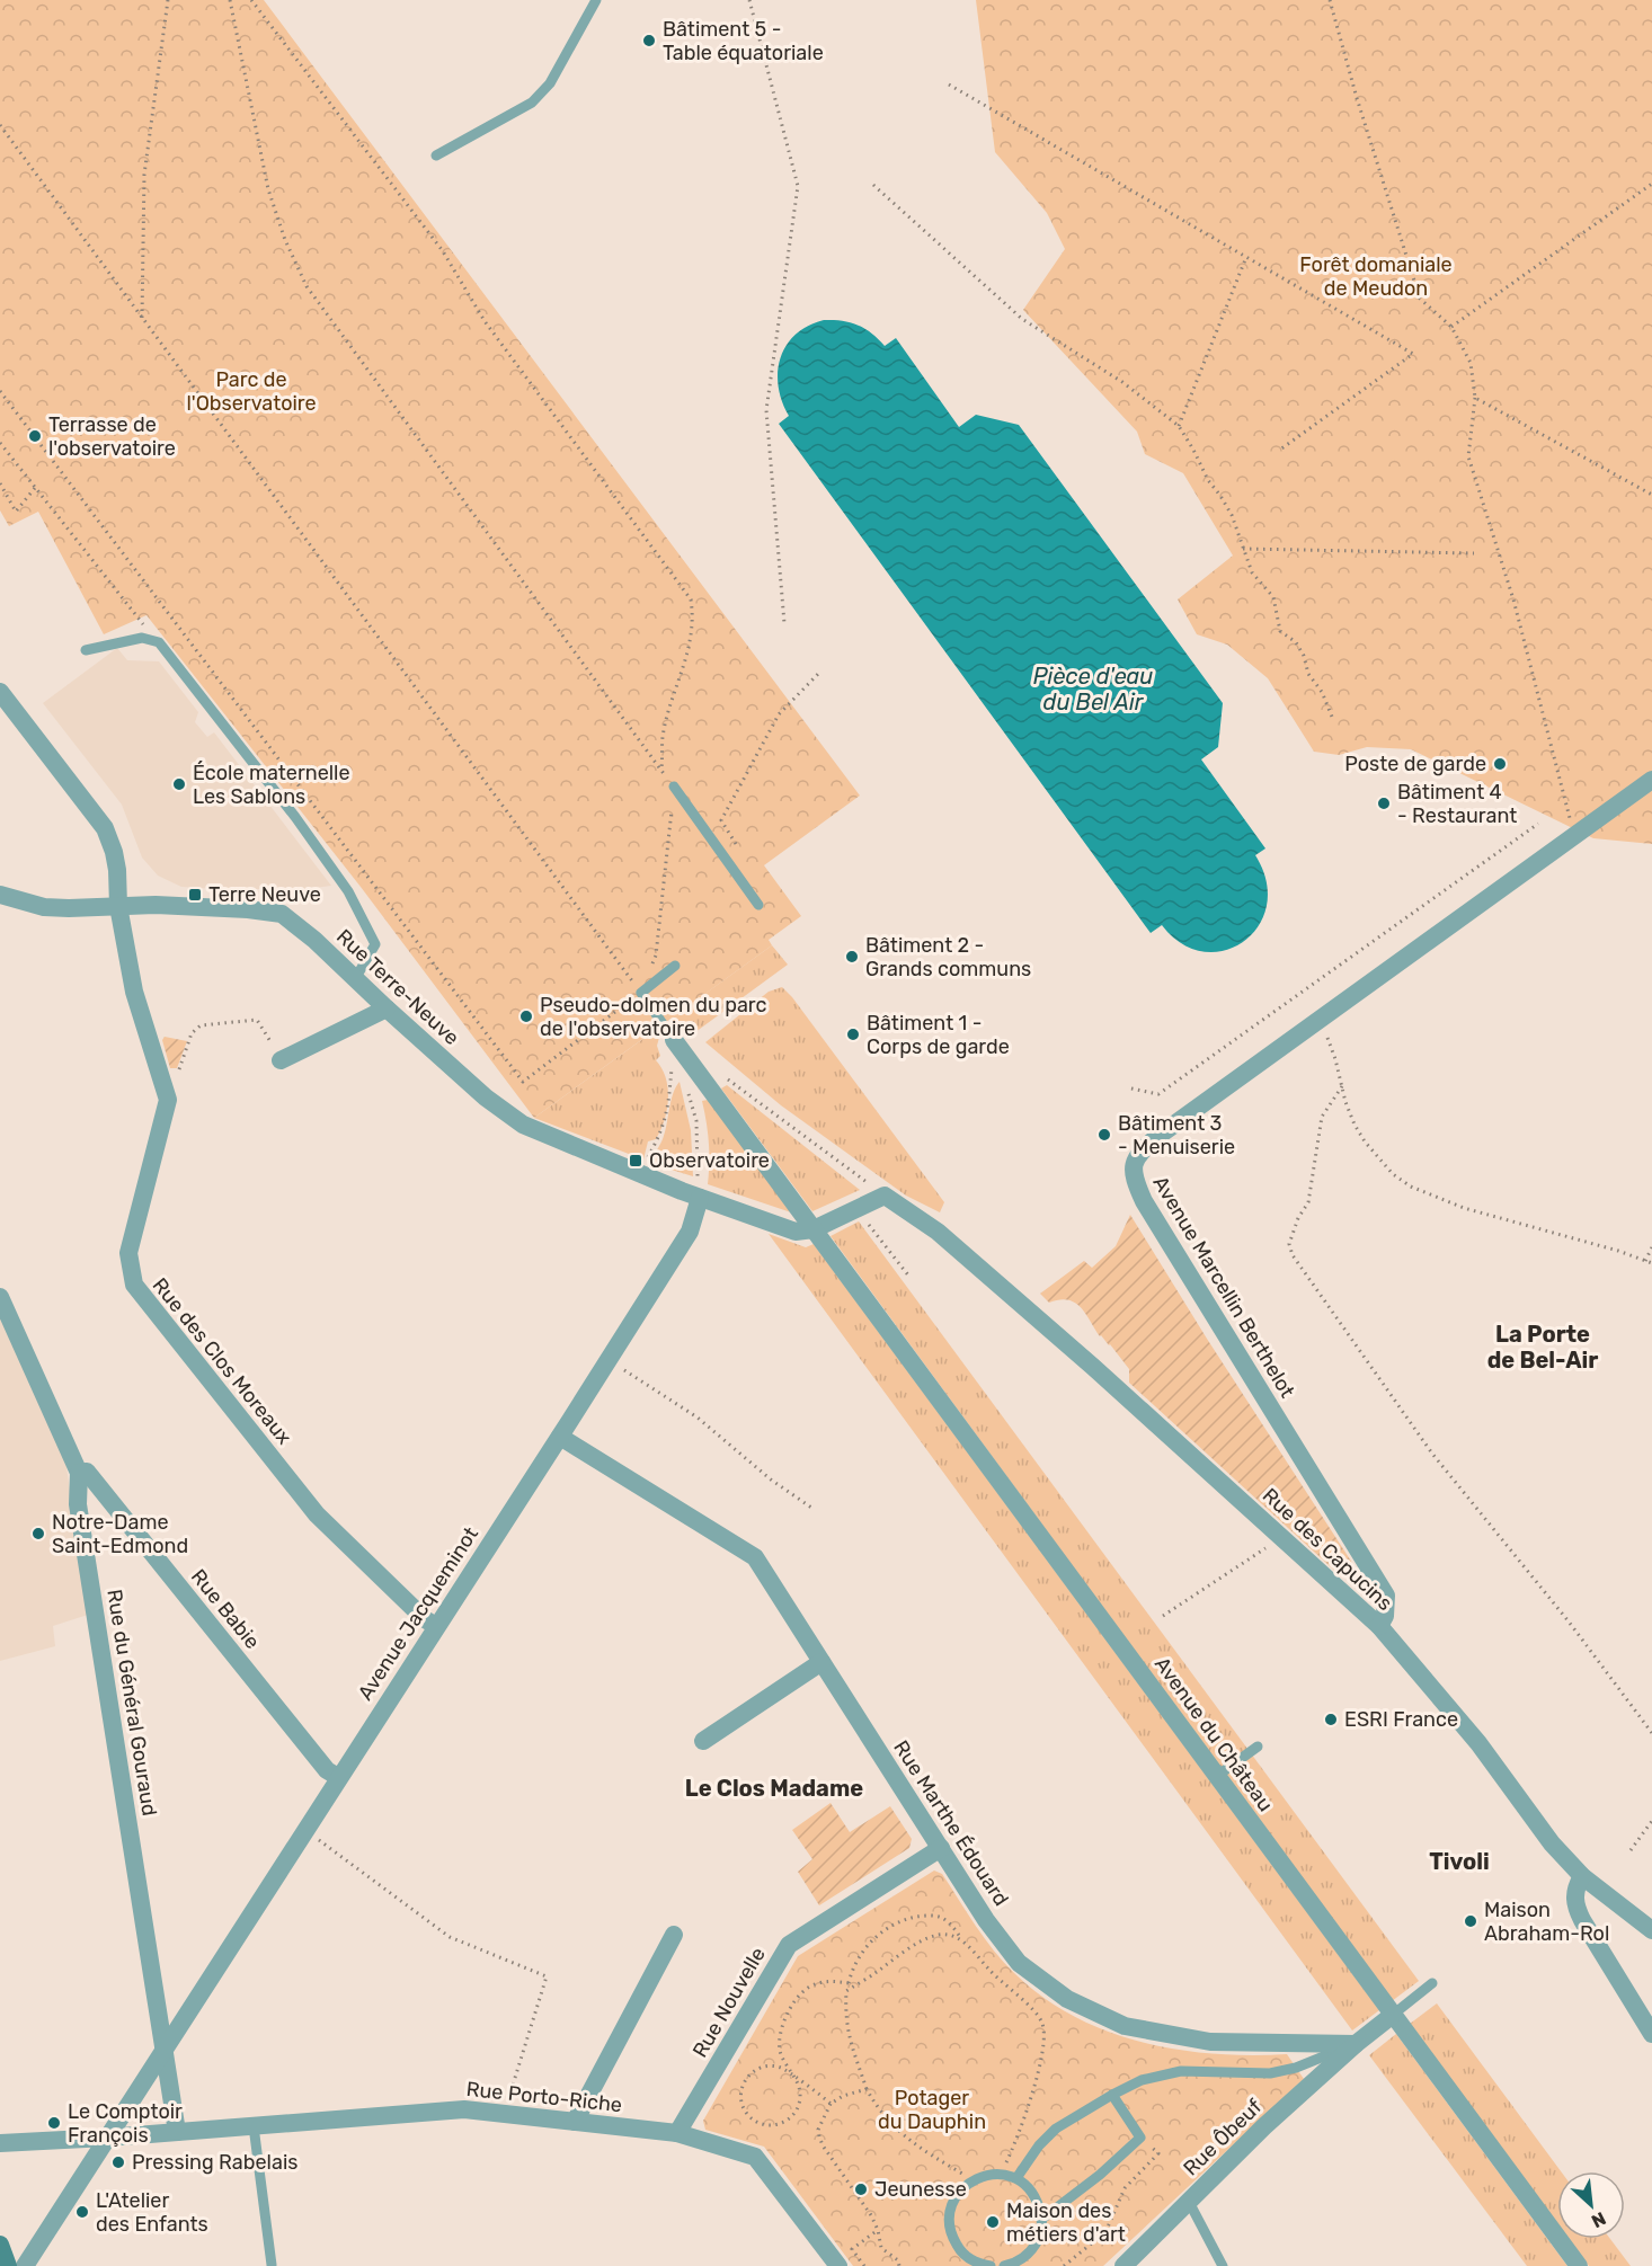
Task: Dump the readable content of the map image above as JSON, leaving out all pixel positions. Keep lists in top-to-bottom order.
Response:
{
  "streets": {
    "street": [
      "Rue Terre-Neuve",
      "Avenue Marcellin Berthelot",
      "Rue des Clos Moreaux",
      "Rue des Capucins",
      "Rue Babie",
      "Avenue Jacqueminot",
      "Rue du Général Gouraud",
      "Avenue du Château",
      "Rue Marthe Édouard",
      "Rue Nouvelle",
      "Rue Porto-Riche",
      "Rue Ôbeuf"
    ]
  },
  "crossings": [
    ["Rue Terre-Neuve", "Avenue Jacqueminot"],
    ["Rue Terre-Neuve", "Avenue du Château"],
    ["Avenue Marcellin Berthelot", "Rue des Capucins"],
    ["Rue des Clos Moreaux", "Avenue Jacqueminot"],
    ["Rue Babie", "Avenue Jacqueminot"],
    ["Rue Babie", "Rue du Général Gouraud"],
    ["Avenue Jacqueminot", "Rue du Général Gouraud"],
    ["Avenue Jacqueminot", "Rue Marthe Édouard"],
    ["Avenue Jacqueminot", "Rue Porto-Riche"],
    ["Rue Marthe Édouard", "Rue Nouvelle"],
    ["Rue Marthe Édouard", "Rue Ôbeuf"],
    ["Rue Nouvelle", "Rue Porto-Riche"]
  ],
  "districts": ["La Porte de Bel-Air", "Le Clos Madame", "Tivoli"],
  "water": ["Pièce d'eau du Bel Air"],
  "parks": ["Forêt domaniale de Meudon", "Parc de l'Observatoire", "Potager du Dauphin"],
  "places": {
    "other": [
      "Bâtiment 5 - Table équatoriale",
      "Terrasse de l'observatoire",
      "Poste de garde",
      "École maternelle Les Sablons",
      "Bâtiment 4 - Restaurant",
      "Bâtiment 2 - Grands communs",
      "Pseudo-dolmen du parc de l'observatoire",
      "Bâtiment 1 - Corps de garde",
      "Bâtiment 3 - Menuiserie",
      "Notre-Dame Saint-Edmond",
      "ESRI France",
      "Maison Abraham-Rol",
      "Le Comptoir François",
      "Pressing Rabelais",
      "Jeunesse",
      "L'Atelier des Enfants",
      "Maison des métiers d'art"
    ],
    "transit": ["Terre Neuve", "Observatoire"]
  },
  "north": "bottom right"
}
